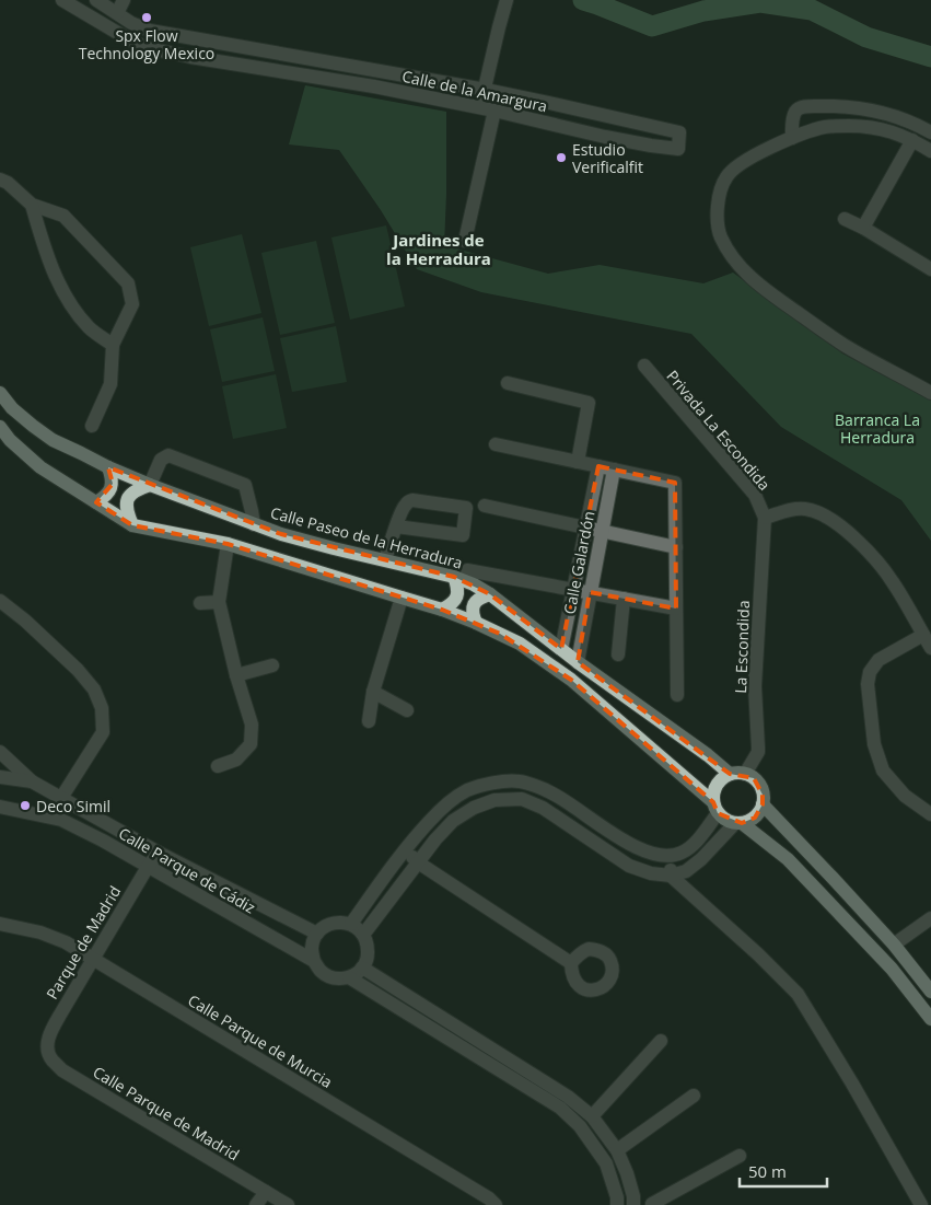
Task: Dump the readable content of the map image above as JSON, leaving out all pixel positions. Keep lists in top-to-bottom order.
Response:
{
  "streets": {
    "main road": ["Calle Paseo de la Herradura"],
    "street": [
      "Calle de la Amargura",
      "Privada La Escondida",
      "Calle Galardón",
      "La Escondida",
      "Calle Parque de Cádiz",
      "Parque de Madrid",
      "Calle Parque de Murcia",
      "Calle Parque de Madrid"
    ]
  },
  "crossings": [
    ["Privada La Escondida", "La Escondida"],
    ["Calle Paseo de la Herradura", "Calle Galardón"],
    ["Calle Paseo de la Herradura", "La Escondida"],
    ["Calle Parque de Cádiz", "Parque de Madrid"],
    ["Parque de Madrid", "Calle Parque de Murcia"],
    ["Parque de Madrid", "Calle Parque de Madrid"]
  ],
  "districts": ["Jardines de la Herradura"],
  "parks": ["Barranca La Herradura"],
  "places": ["Spx Flow Technology Mexico", "Estudio Verificalfit", "Deco Simil"],
  "scale_bar": "50 m"
}
